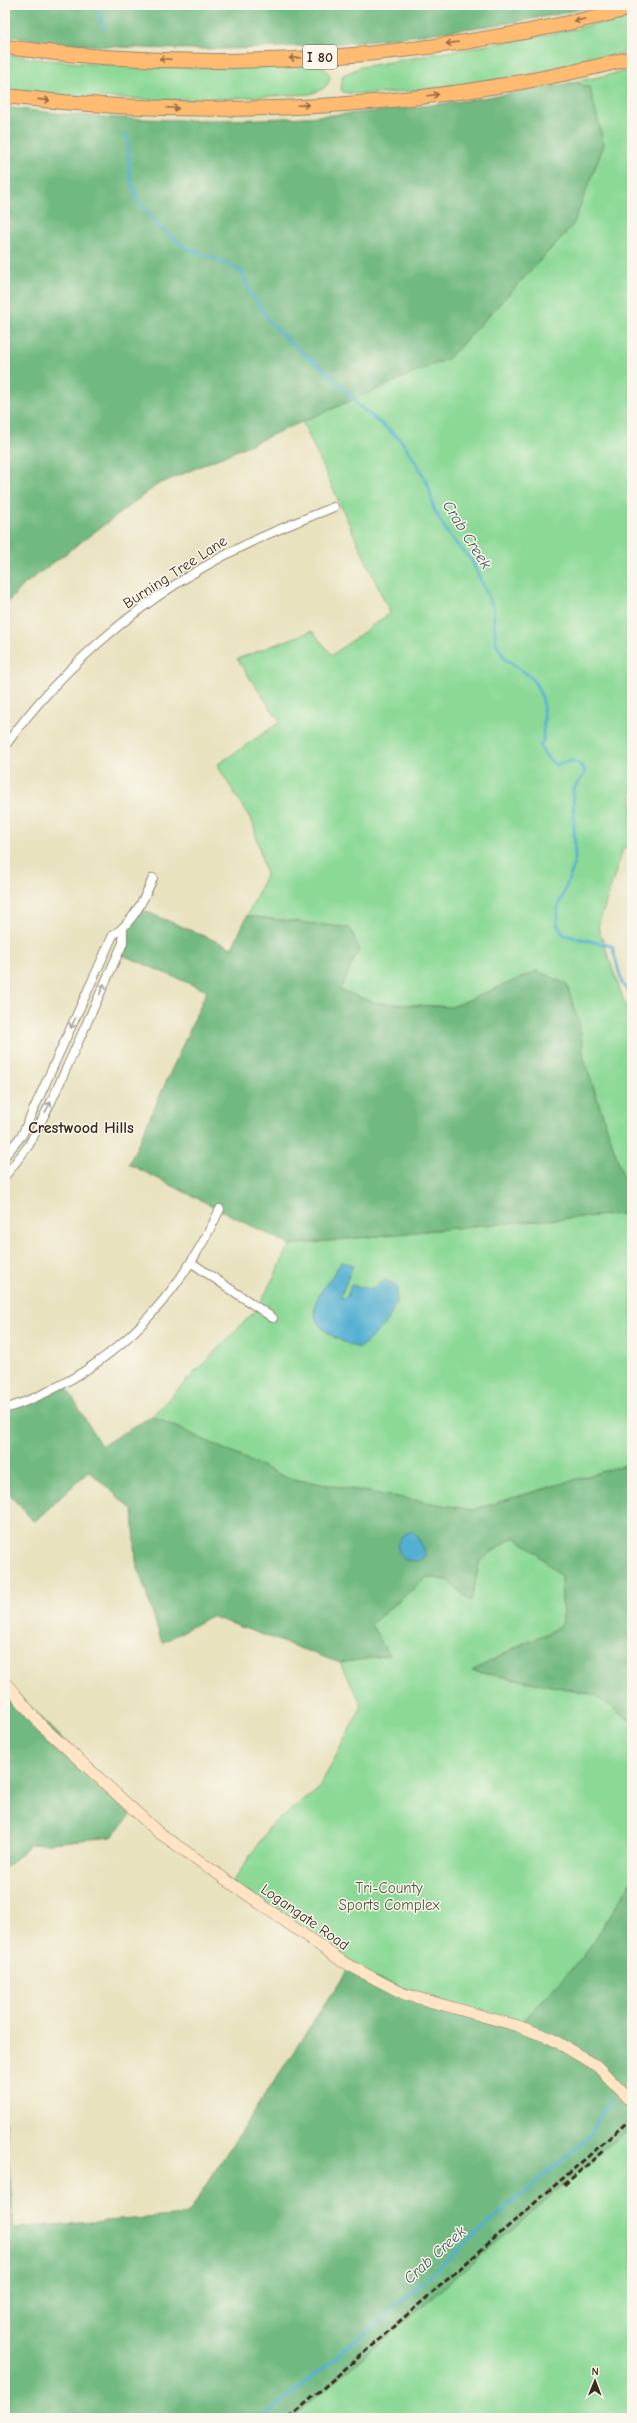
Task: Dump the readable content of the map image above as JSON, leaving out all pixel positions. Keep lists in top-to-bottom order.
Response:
{
  "streets": {
    "highway": ["I 80"],
    "street": ["Burning Tree Lane", "Logangate Road"]
  },
  "districts": ["Crestwood Hills"],
  "water": ["Crab Creek"],
  "parks": ["Tri-County Sports Complex"],
  "north": "top"
}
